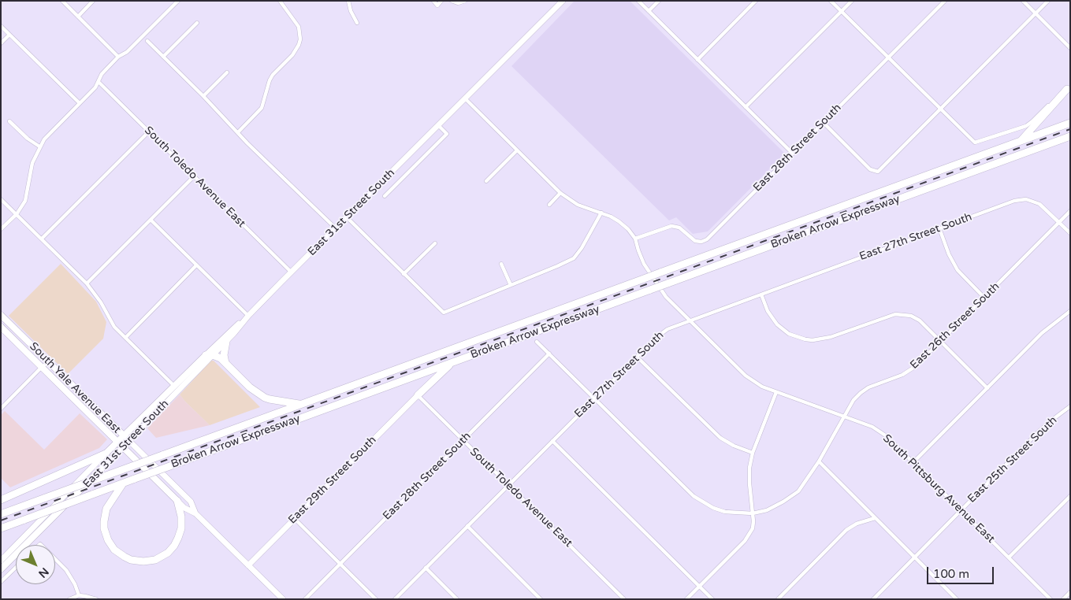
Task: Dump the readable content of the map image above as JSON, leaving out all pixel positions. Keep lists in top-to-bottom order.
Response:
{
  "streets": {
    "highway": ["Broken Arrow Expressway"],
    "main road": ["East 31st Street South", "South Yale Avenue East", "East 29th Street South"],
    "street": [
      "East 28th Street South",
      "South Toledo Avenue East",
      "East 27th Street South",
      "East 26th Street South",
      "East 25th Street South",
      "South Pittsburg Avenue East"
    ]
  },
  "crossings": [
    ["East 28th Street South", "South Toledo Avenue East"],
    ["East 28th Street South", "East 26th Street South"],
    ["East 28th Street South", "South Pittsburg Avenue East"],
    ["South Toledo Avenue East", "East 31st Street South"],
    ["South Toledo Avenue East", "East 27th Street South"],
    ["South Toledo Avenue East", "East 29th Street South"],
    ["East 31st Street South", "South Yale Avenue East"],
    ["East 31st Street South", "South Pittsburg Avenue East"],
    ["East 27th Street South", "East 26th Street South"],
    ["East 27th Street South", "South Pittsburg Avenue East"],
    ["East 26th Street South", "South Pittsburg Avenue East"],
    ["South Yale Avenue East", "East 29th Street South"],
    ["East 25th Street South", "South Pittsburg Avenue East"]
  ],
  "scale_bar": "100 m",
  "north": "bottom right"
}
